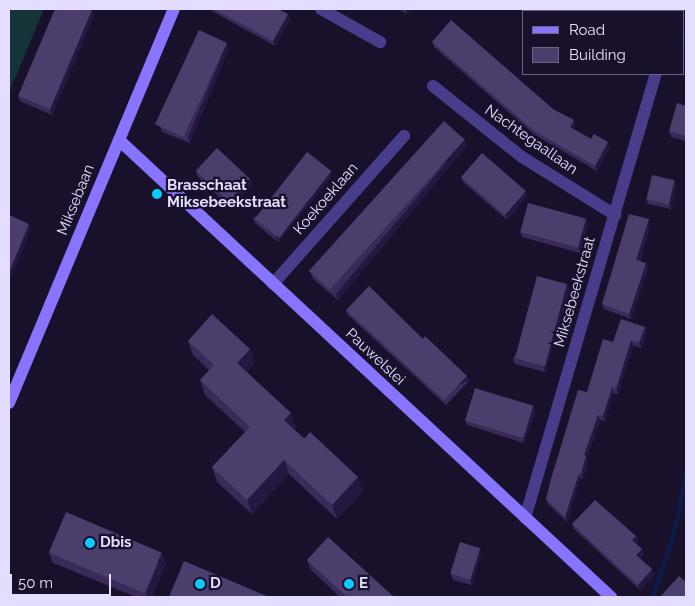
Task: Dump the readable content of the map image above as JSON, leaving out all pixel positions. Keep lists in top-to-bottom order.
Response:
{
  "streets": {
    "street": [
      "Nachtegaallaan",
      "Koekoeklaan",
      "Miksebaan",
      "Miksebeekstraat",
      "Pauwelslei"
    ]
  },
  "crossings": [
    ["Nachtegaallaan", "Miksebeekstraat"],
    ["Koekoeklaan", "Pauwelslei"],
    ["Miksebaan", "Pauwelslei"],
    ["Miksebeekstraat", "Pauwelslei"]
  ],
  "places": [
    "Brasschaat Miksebeekstraat",
    "Dbis",
    "D",
    "E"
  ],
  "legend": ["Road", "Building"],
  "scale_bar": "50 m"
}
